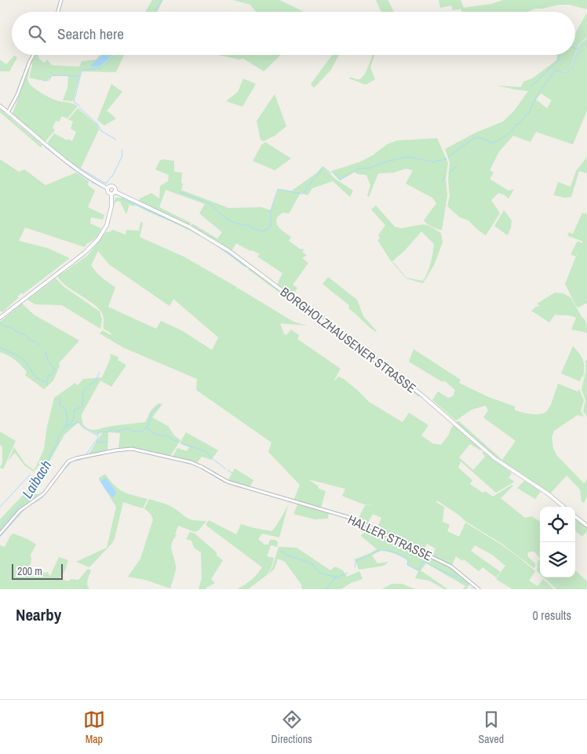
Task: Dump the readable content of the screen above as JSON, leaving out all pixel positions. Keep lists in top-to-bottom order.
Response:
{
  "streets": {
    "main road": ["BORGHOLZHAUSENER STRASSE"],
    "street": ["HALLER STRASSE"]
  },
  "water": ["Laibach"],
  "scale_bar": "200 m",
  "page": {
    "search": "Search here",
    "scale": "200 m",
    "heading": ["Nearby", "0 results"],
    "nav": ["Map", "Directions", "Saved"]
  }
}
